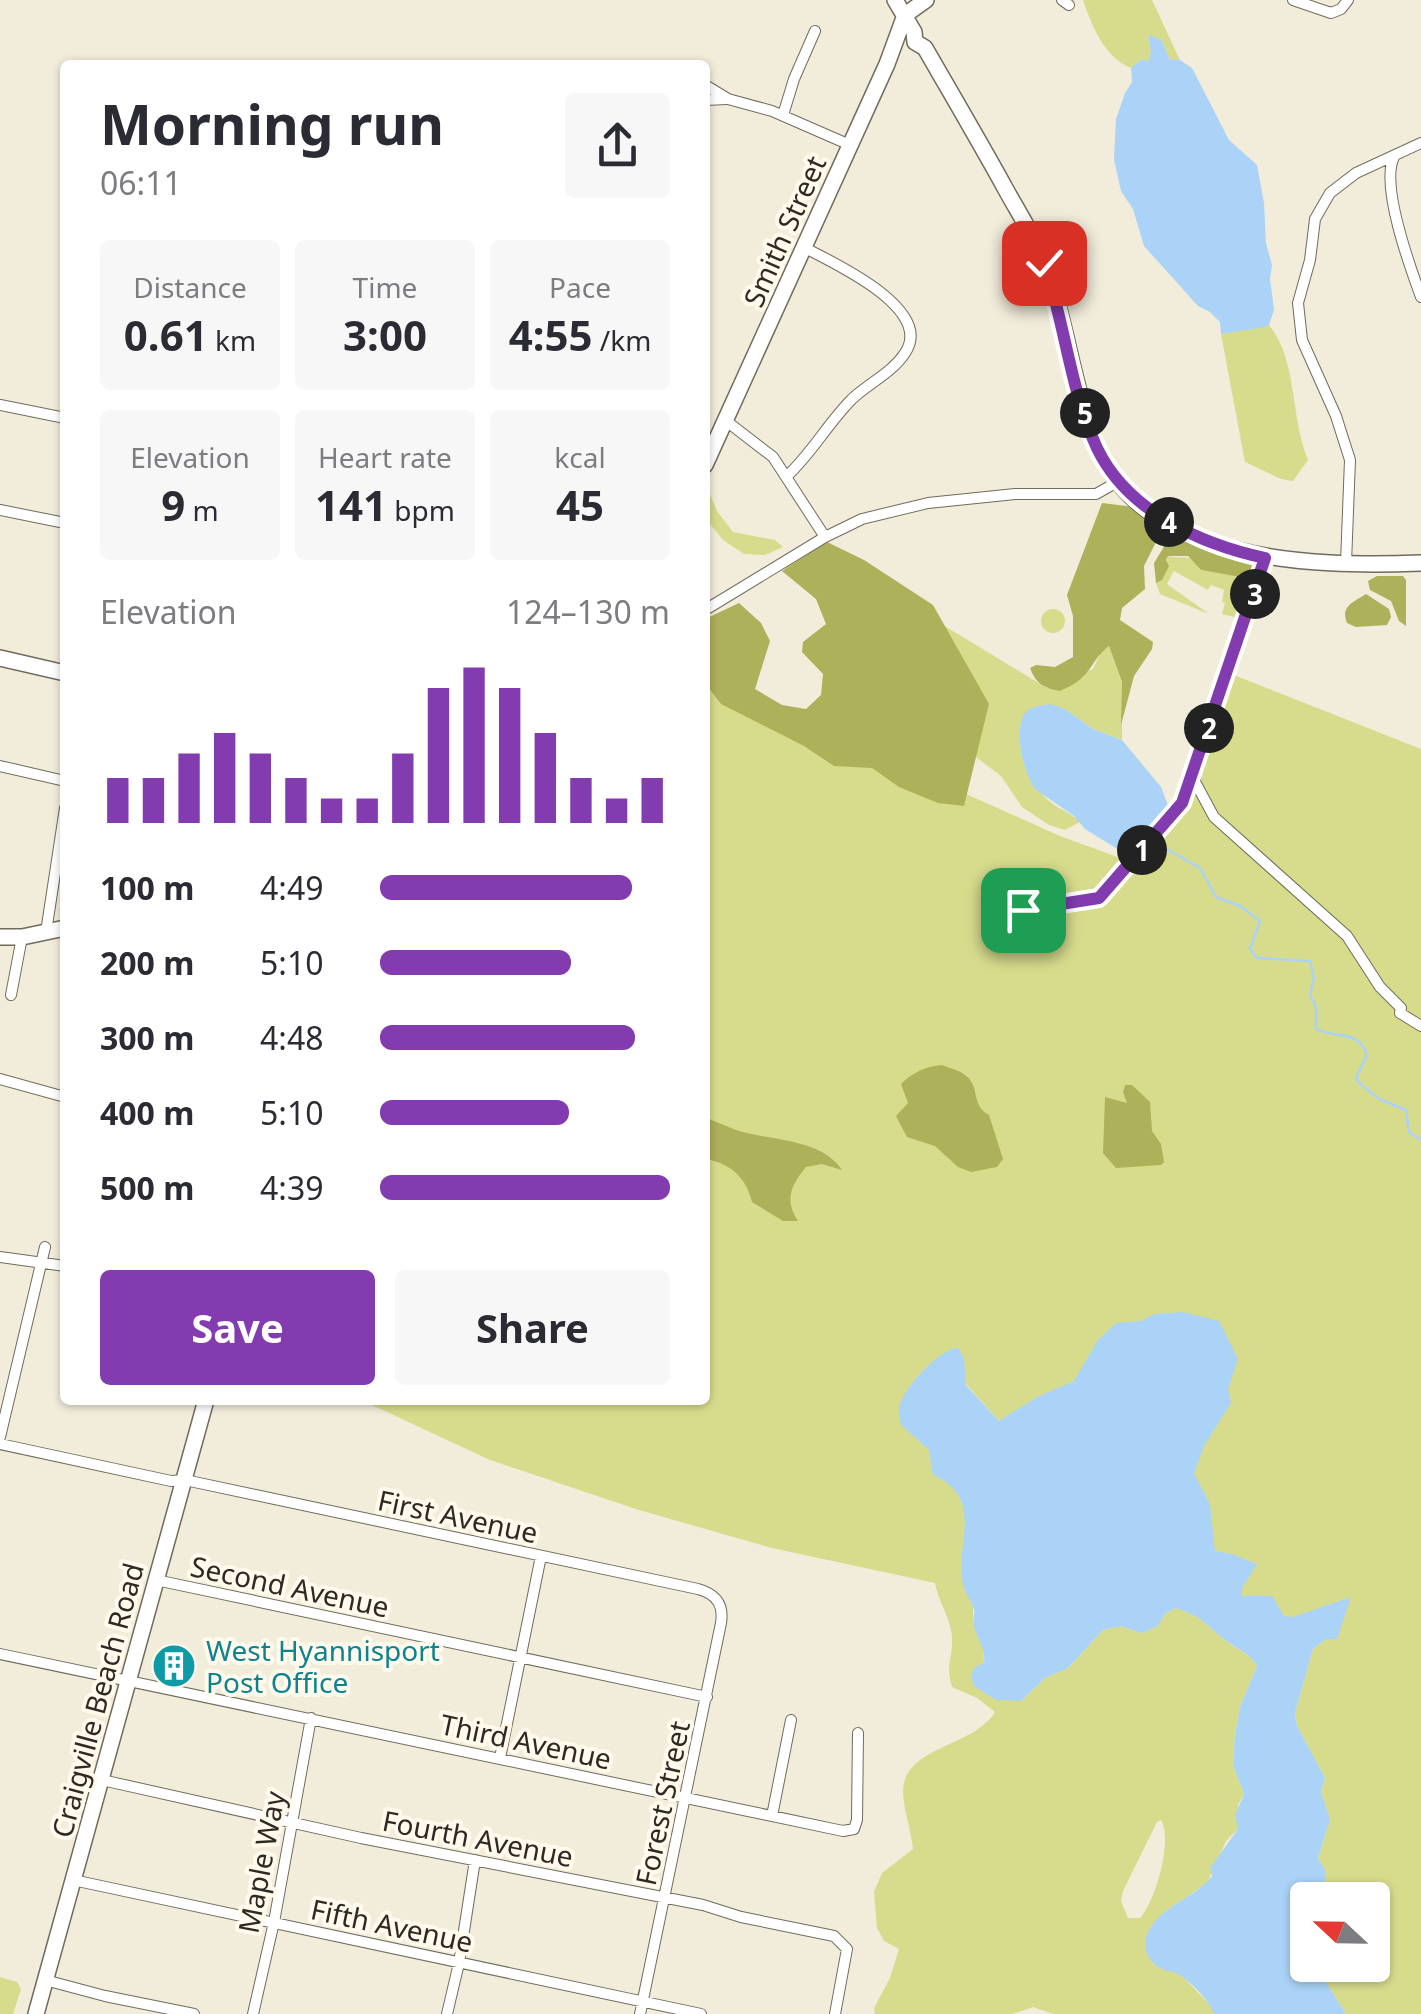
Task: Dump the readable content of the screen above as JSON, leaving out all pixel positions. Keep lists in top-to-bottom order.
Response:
{
  "streets": {
    "main road": ["Smith Street", "Craigville Beach Road"],
    "street": [
      "First Avenue",
      "Second Avenue",
      "Third Avenue",
      "Forest Street",
      "Fourth Avenue",
      "Maple Way",
      "Fifth Avenue"
    ]
  },
  "crossings": [
    ["First Avenue", "Craigville Beach Road"],
    ["First Avenue", "Forest Street"],
    ["Second Avenue", "Craigville Beach Road"],
    ["Second Avenue", "Forest Street"],
    ["Craigville Beach Road", "Third Avenue"],
    ["Craigville Beach Road", "Fourth Avenue"],
    ["Craigville Beach Road", "Fifth Avenue"],
    ["Third Avenue", "Forest Street"],
    ["Third Avenue", "Maple Way"],
    ["Forest Street", "Fourth Avenue"],
    ["Forest Street", "Fifth Avenue"],
    ["Fourth Avenue", "Maple Way"],
    ["Maple Way", "Fifth Avenue"]
  ],
  "places": {
    "building": ["West Hyannisport Post Office"]
  },
  "north": "left",
  "page": {
    "heading": ["Morning run", "06:11"],
    "stats": [
      ["Distance", "0.61 km"],
      ["Time", "3:00"],
      ["Pace", "4:55 /km"],
      ["Elevation", "9 m"],
      ["Heart rate", "141 bpm"],
      ["kcal", "45"]
    ],
    "pins": [
      "5",
      "4",
      "3",
      "2",
      "1"
    ],
    "chart": ["Elevation", "124–130 m"],
    "list": [
      {
        "name": "100 m",
        "note": "4:49"
      },
      {
        "name": "200 m",
        "note": "5:10"
      },
      {
        "name": "300 m",
        "note": "4:48"
      },
      {
        "name": "400 m",
        "note": "5:10"
      },
      {
        "name": "500 m",
        "note": "4:39"
      }
    ],
    "buttons": ["Save", "Share"]
  }
}
